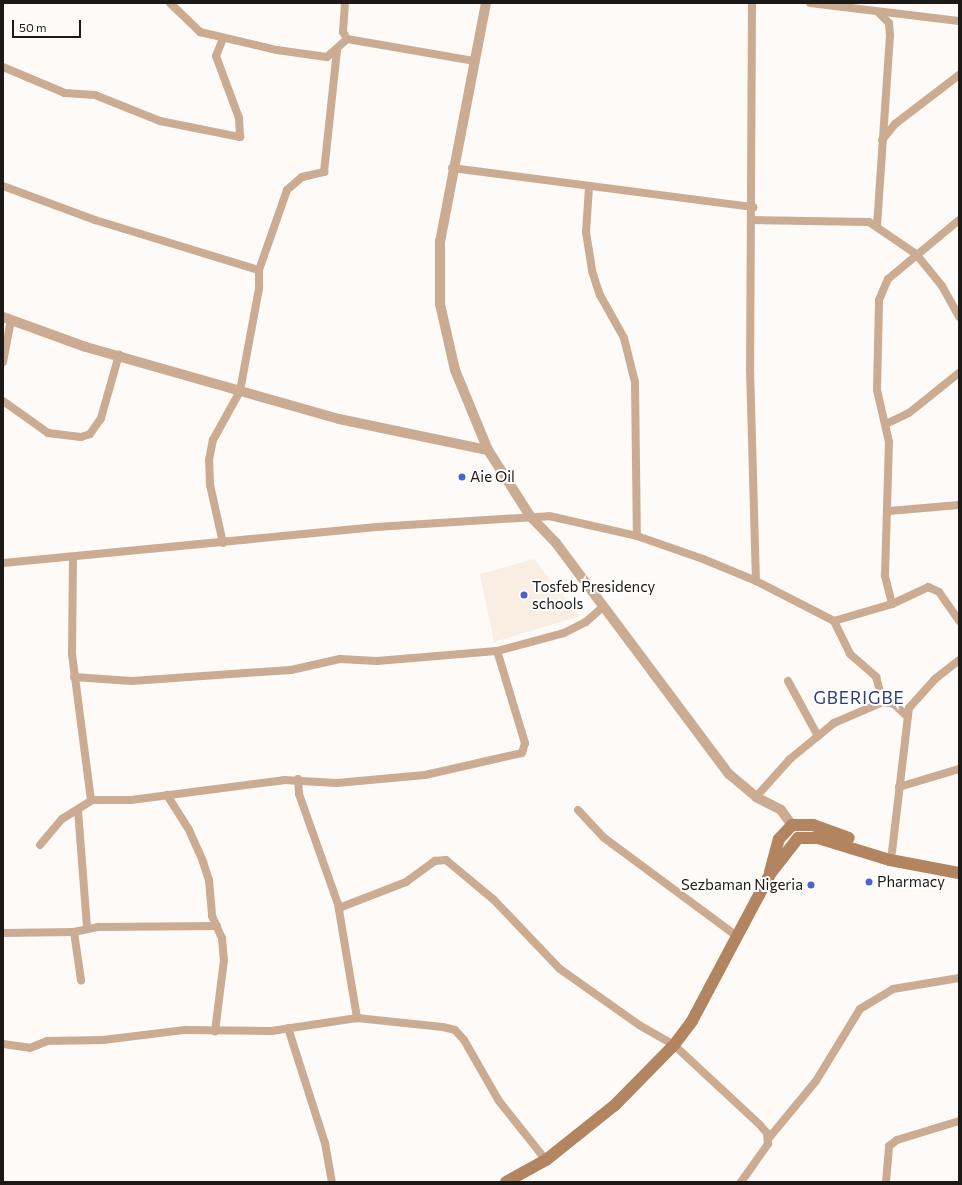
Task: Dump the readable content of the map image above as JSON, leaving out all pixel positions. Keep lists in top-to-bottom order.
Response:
{
  "districts": ["GBERIGBE"],
  "places": [
    "Aie Oil",
    "Tosfeb Presidency schools",
    "Pharmacy",
    "Sezbaman Nigeria"
  ],
  "scale_bar": "50 m"
}
